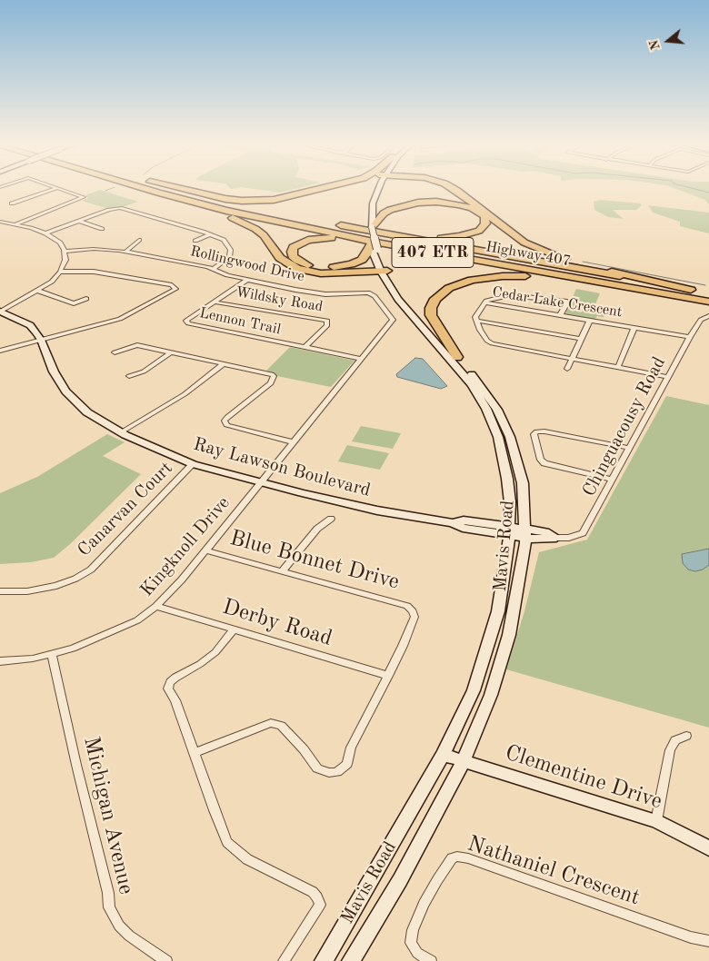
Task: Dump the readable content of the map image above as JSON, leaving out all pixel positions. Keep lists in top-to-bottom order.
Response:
{
  "streets": {
    "highway": ["407 ETR", "Highway 407"],
    "main road": ["Ray Lawson Boulevard", "Mavis Road", "Clementine Drive"],
    "street": [
      "Rollingwood Drive",
      "Wildsky Road",
      "Cedar Lake Crescent",
      "Lennon Trail",
      "Chinguacousy Road",
      "Canarvan Court",
      "Kingknoll Drive",
      "Blue Bonnet Drive",
      "Derby Road",
      "Michigan Avenue",
      "Nathaniel Crescent"
    ]
  },
  "crossings": [
    ["Highway 407", "Mavis Road"],
    ["Rollingwood Drive", "Lennon Trail"],
    ["Rollingwood Drive", "Ray Lawson Boulevard"],
    ["Rollingwood Drive", "Kingknoll Drive"],
    ["Wildsky Road", "Lennon Trail"],
    ["Cedar Lake Crescent", "Chinguacousy Road"],
    ["Chinguacousy Road", "Ray Lawson Boulevard"],
    ["Ray Lawson Boulevard", "Canarvan Court"],
    ["Ray Lawson Boulevard", "Mavis Road"],
    ["Ray Lawson Boulevard", "Kingknoll Drive"],
    ["Mavis Road", "Clementine Drive"],
    ["Kingknoll Drive", "Blue Bonnet Drive"],
    ["Kingknoll Drive", "Derby Road"],
    ["Kingknoll Drive", "Michigan Avenue"],
    ["Blue Bonnet Drive", "Derby Road"]
  ],
  "north": "left"
}
